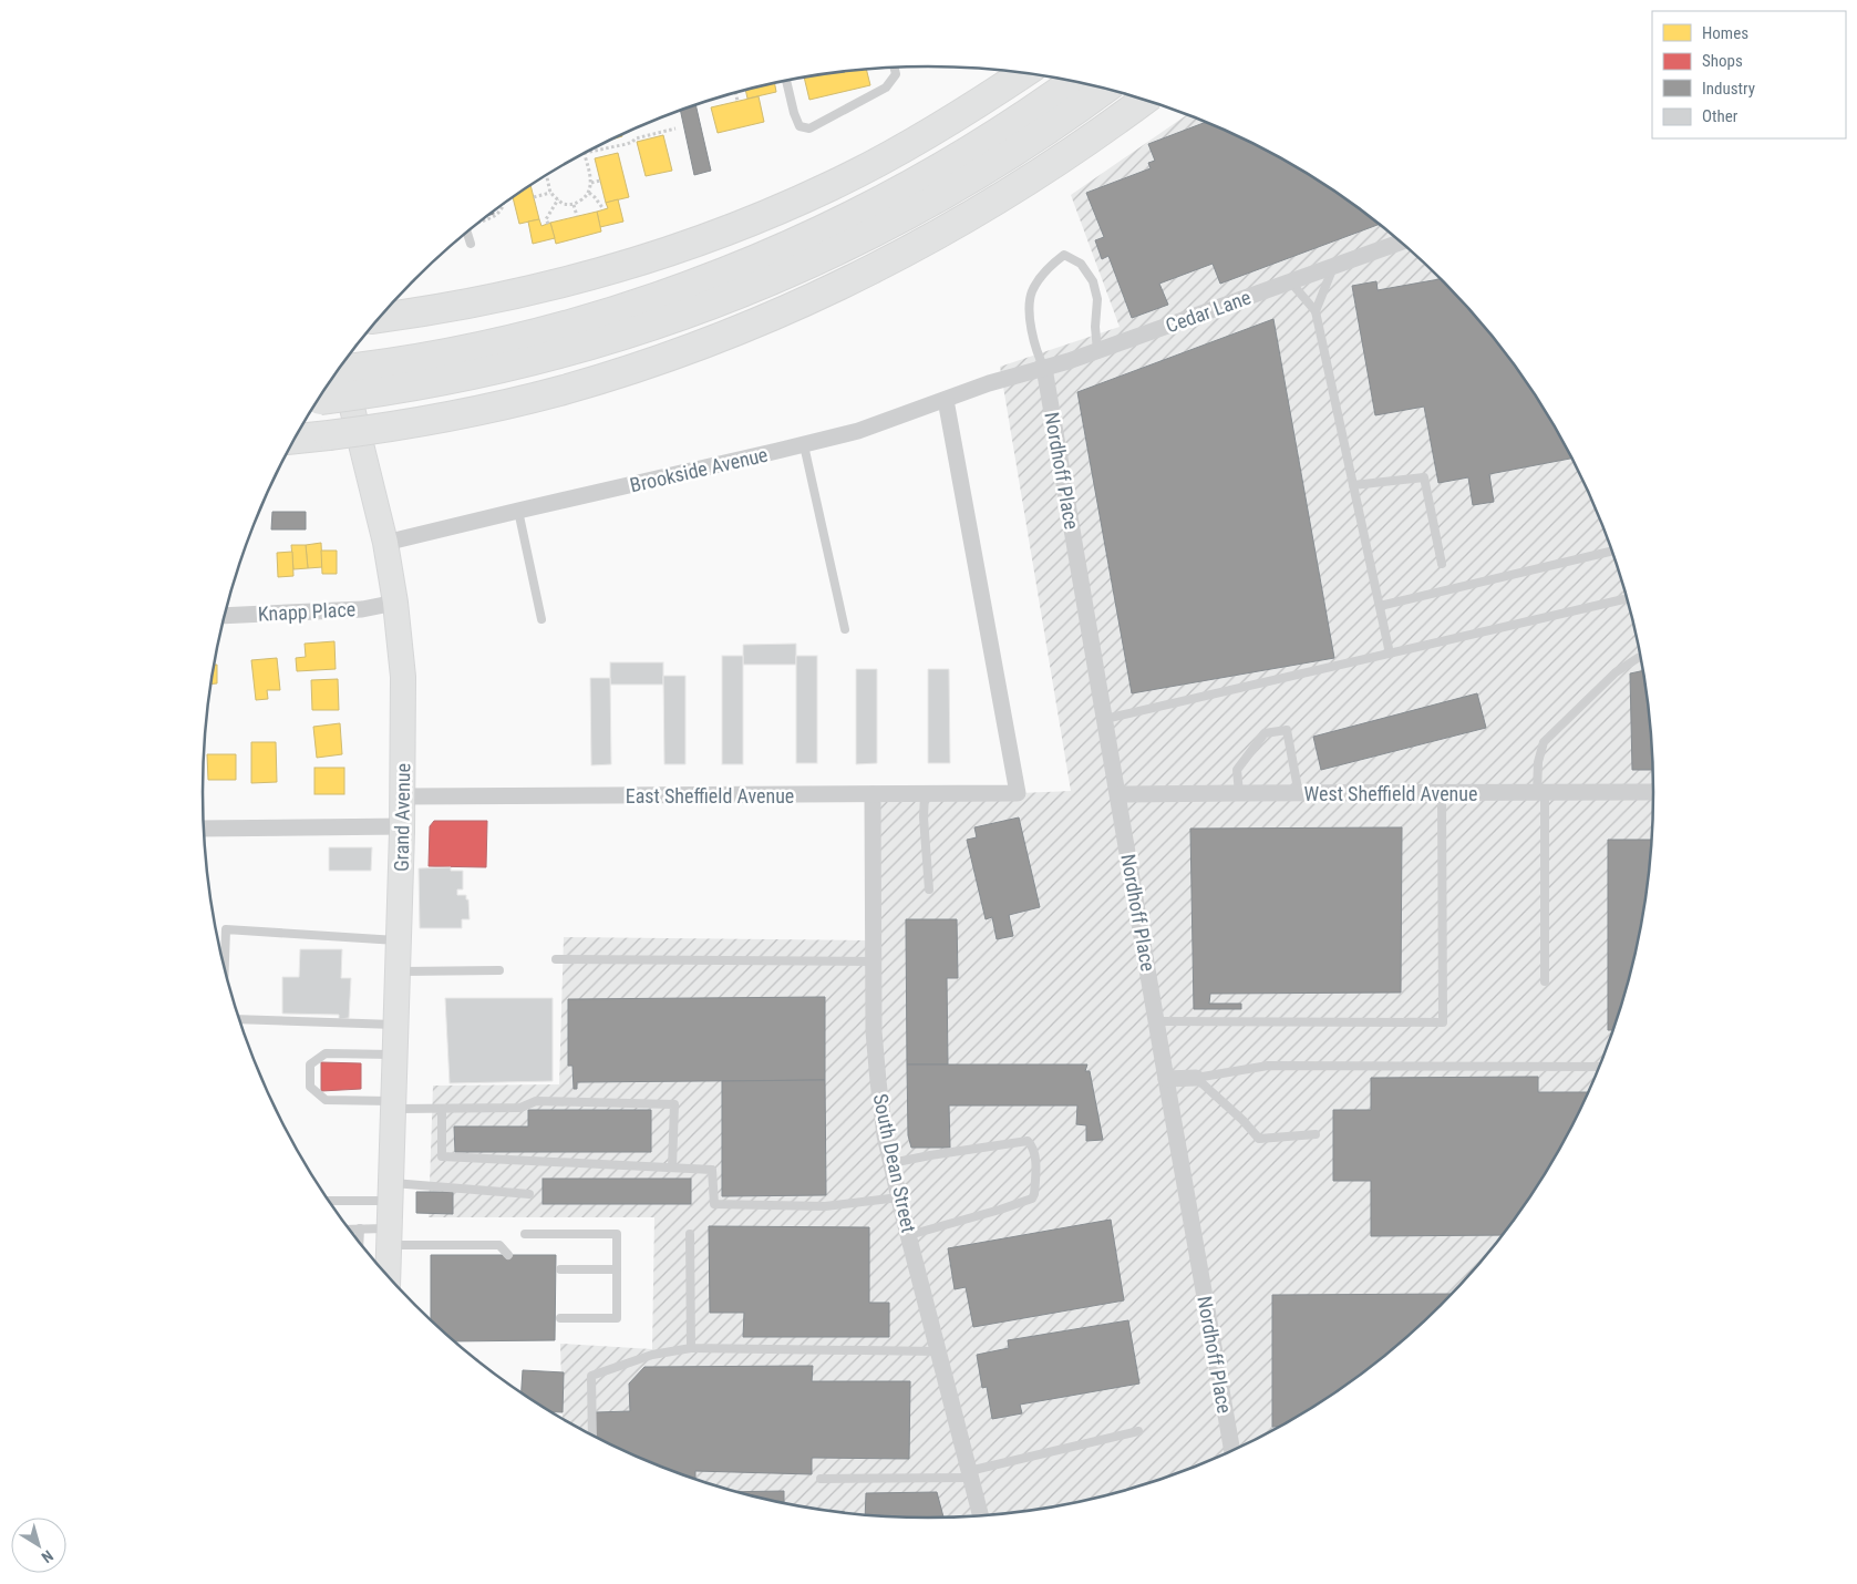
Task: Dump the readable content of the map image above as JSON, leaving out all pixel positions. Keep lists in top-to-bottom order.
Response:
{
  "streets": {
    "main road": ["Grand Avenue"],
    "street": [
      "Cedar Lane",
      "Brookside Avenue",
      "Nordhoff Place",
      "Knapp Place",
      "West Sheffield Avenue",
      "East Sheffield Avenue",
      "South Dean Street"
    ]
  },
  "crossings": [
    ["Cedar Lane", "Brookside Avenue"],
    ["Cedar Lane", "Nordhoff Place"],
    ["Brookside Avenue", "East Sheffield Avenue"],
    ["Brookside Avenue", "Grand Avenue"],
    ["Nordhoff Place", "West Sheffield Avenue"],
    ["Knapp Place", "Grand Avenue"],
    ["East Sheffield Avenue", "Grand Avenue"],
    ["East Sheffield Avenue", "South Dean Street"]
  ],
  "legend": [
    "Homes",
    "Shops",
    "Industry",
    "Other"
  ],
  "north": "bottom right"
}
